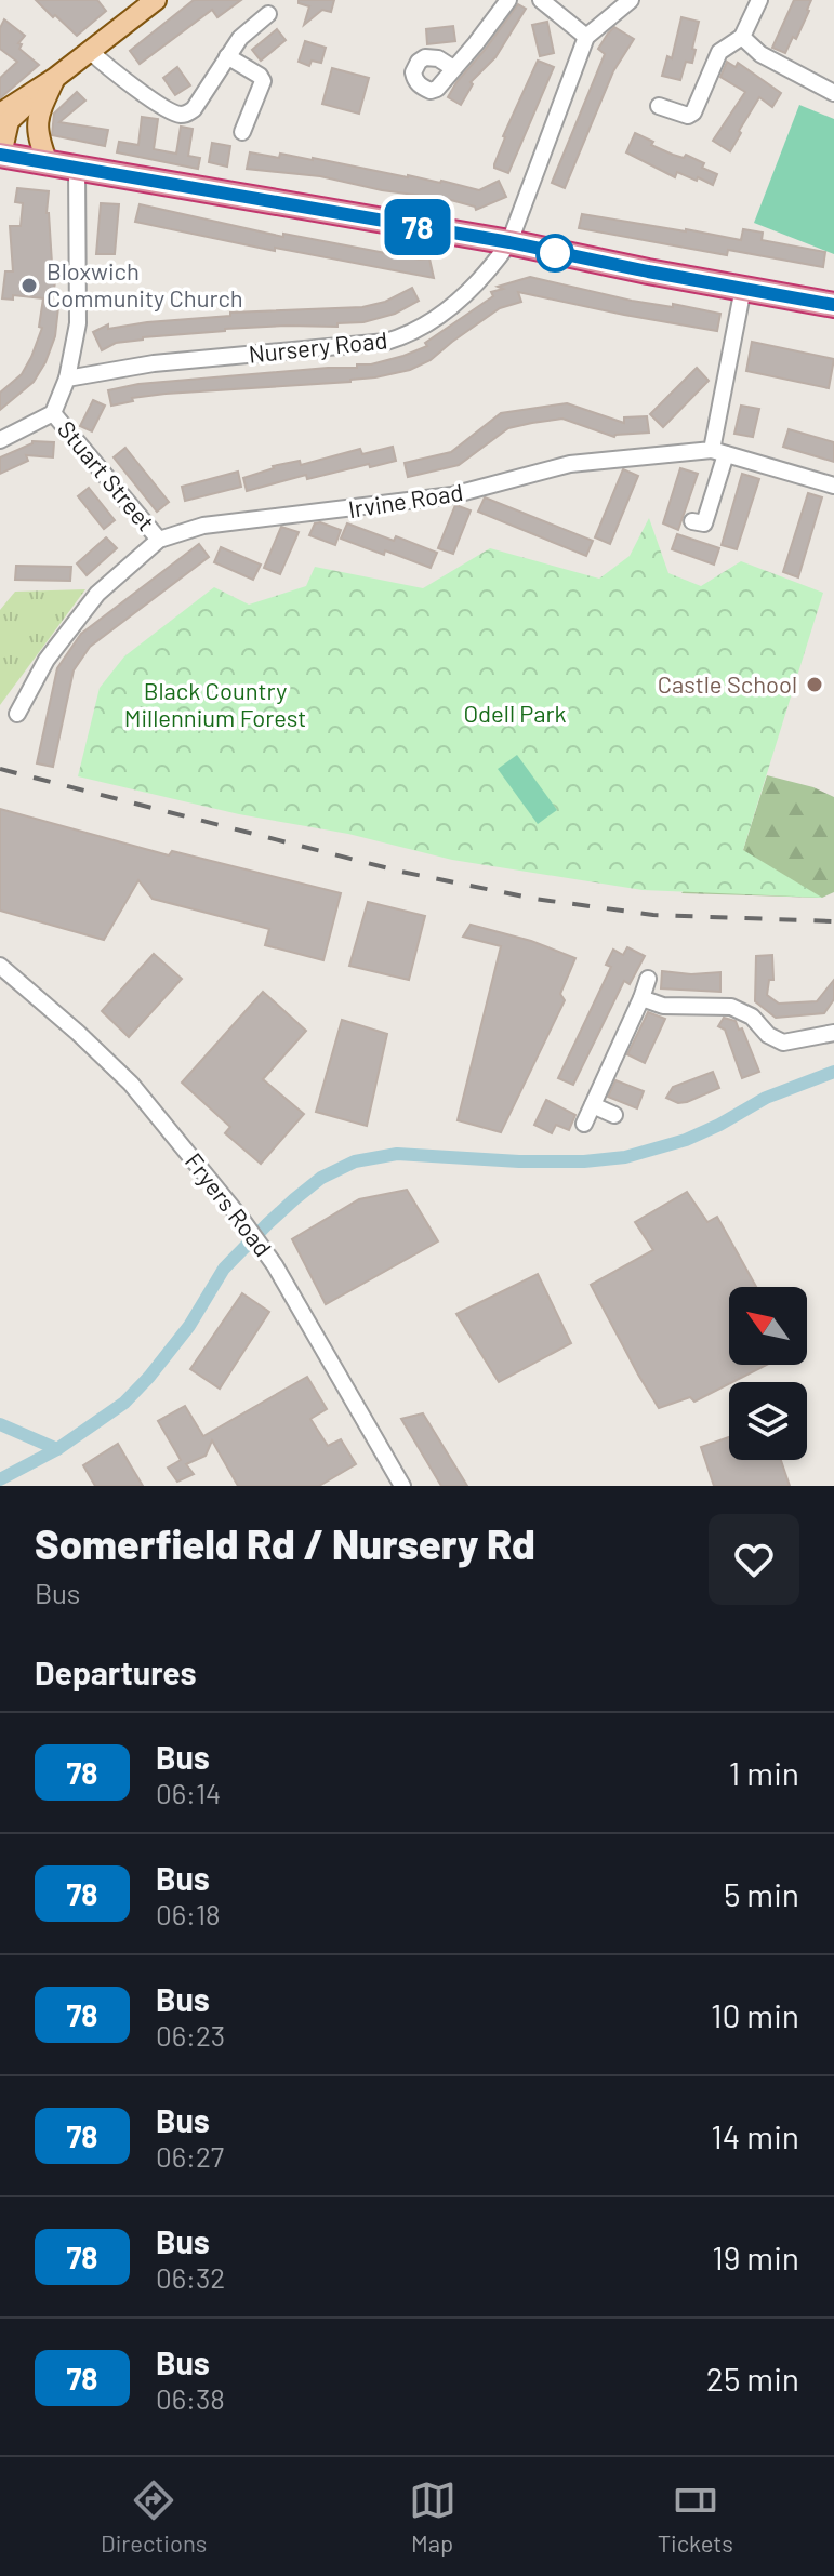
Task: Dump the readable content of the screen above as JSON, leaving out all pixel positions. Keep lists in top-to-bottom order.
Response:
{
  "streets": {
    "street": [
      "Nursery Road",
      "Stuart Street",
      "Irvine Road",
      "Fryers Road"
    ]
  },
  "crossings": [
    ["Stuart Street", "Irvine Road"]
  ],
  "parks": ["Black Country Millennium Forest", "Odell Park"],
  "places": ["Bloxwich Community Church", "Castle School"],
  "lines": ["bus line 78"],
  "north": "top left",
  "page": {
    "on_map": "78",
    "heading": [
      ["Somerfield Rd / Nursery Rd", "Bus"],
      "Departures"
    ],
    "list": [
      {
        "mark": "78",
        "name": "Bus",
        "note": "06:14",
        "value": "1 min"
      },
      {
        "mark": "78",
        "name": "Bus",
        "note": "06:18",
        "value": "5 min"
      },
      {
        "mark": "78",
        "name": "Bus",
        "note": "06:23",
        "value": "10 min"
      },
      {
        "mark": "78",
        "name": "Bus",
        "note": "06:27",
        "value": "14 min"
      },
      {
        "mark": "78",
        "name": "Bus",
        "note": "06:32",
        "value": "19 min"
      },
      {
        "mark": "78",
        "name": "Bus",
        "note": "06:38",
        "value": "25 min"
      }
    ],
    "tabs": ["Directions", "Map", "Tickets"]
  }
}
